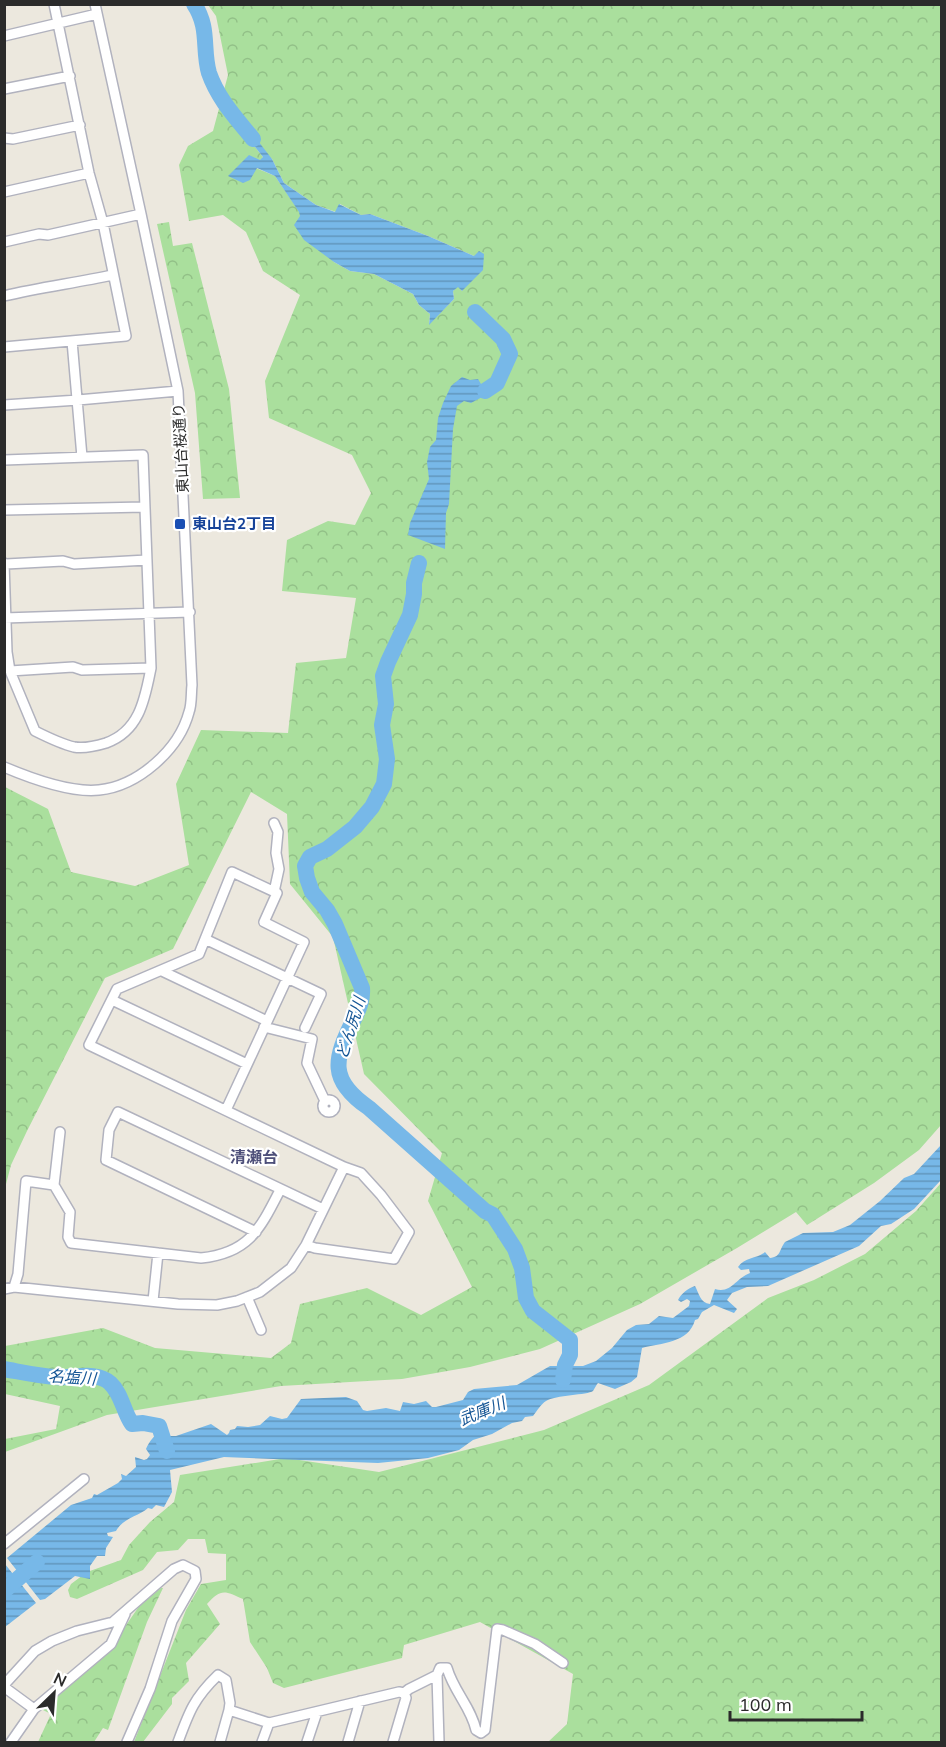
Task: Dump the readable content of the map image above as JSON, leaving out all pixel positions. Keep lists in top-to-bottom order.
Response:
{
  "streets": {
    "street": ["東山台桜通り"]
  },
  "districts": ["清瀬台"],
  "water": ["どん尻川", "名塩川", "武庫川"],
  "places": {
    "transit": ["東山台2丁目"]
  },
  "scale_bar": "100 m",
  "north": "top right"
}
